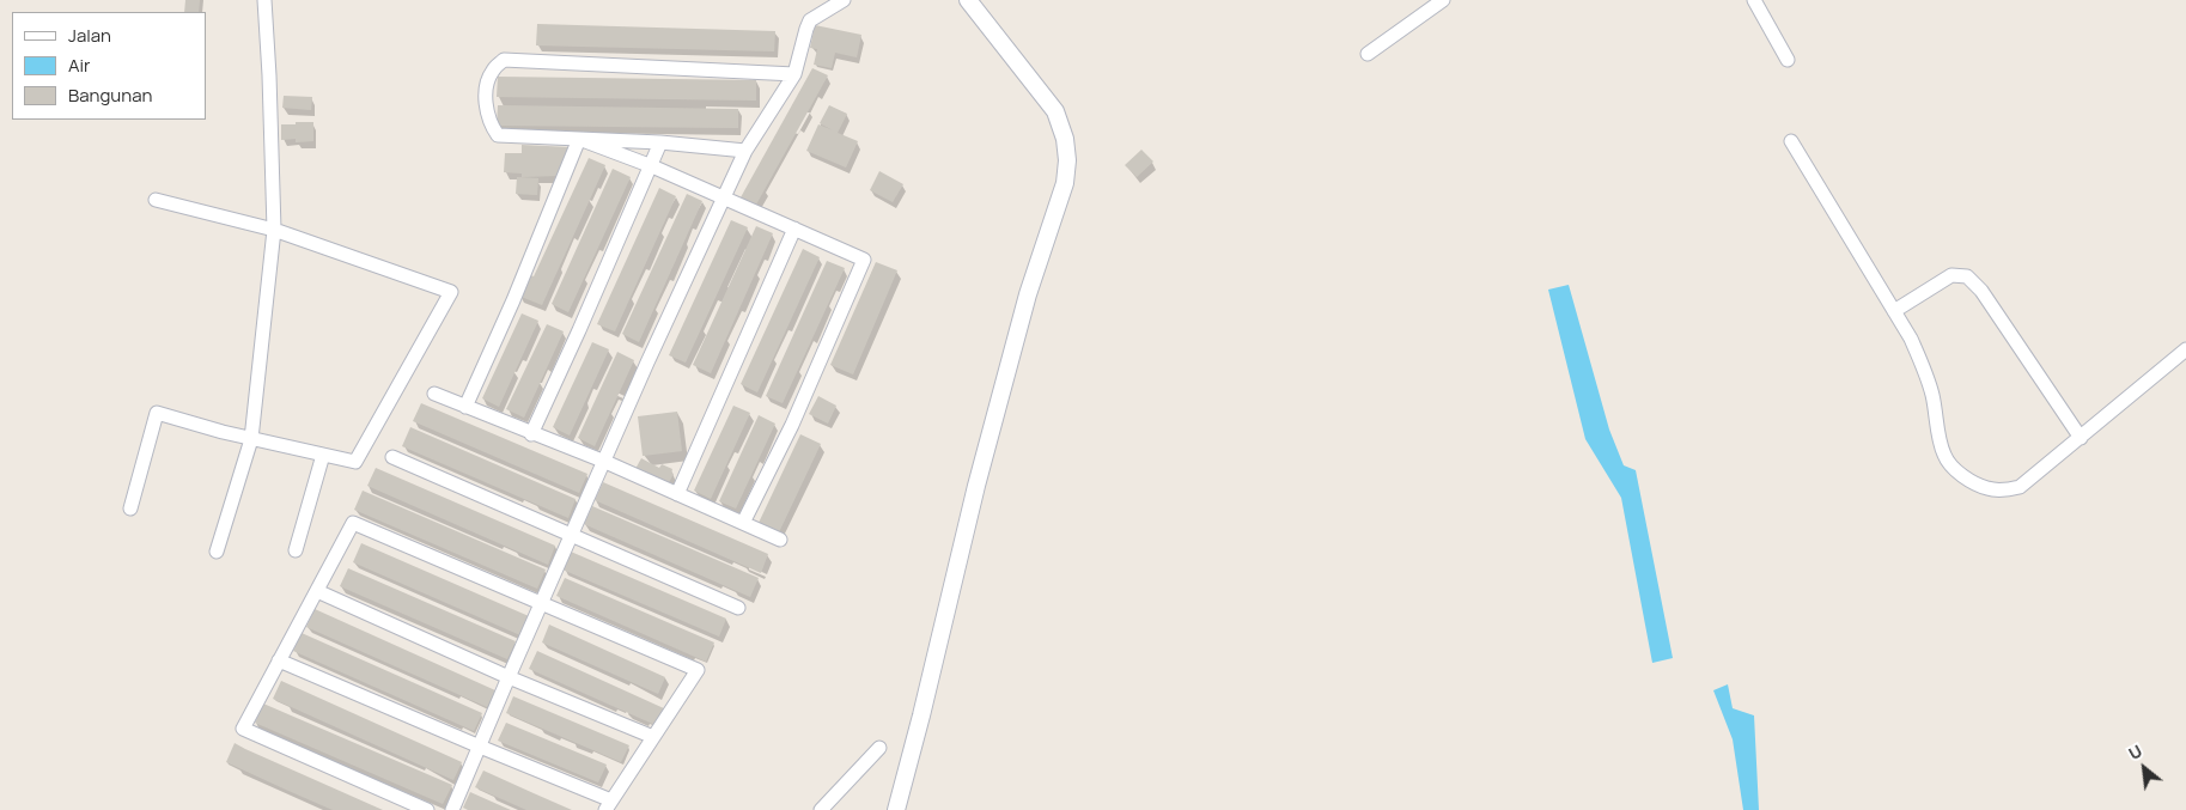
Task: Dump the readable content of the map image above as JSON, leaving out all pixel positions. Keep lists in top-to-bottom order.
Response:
{
  "legend": ["Jalan", "Air", "Bangunan"],
  "north": "top left"
}
